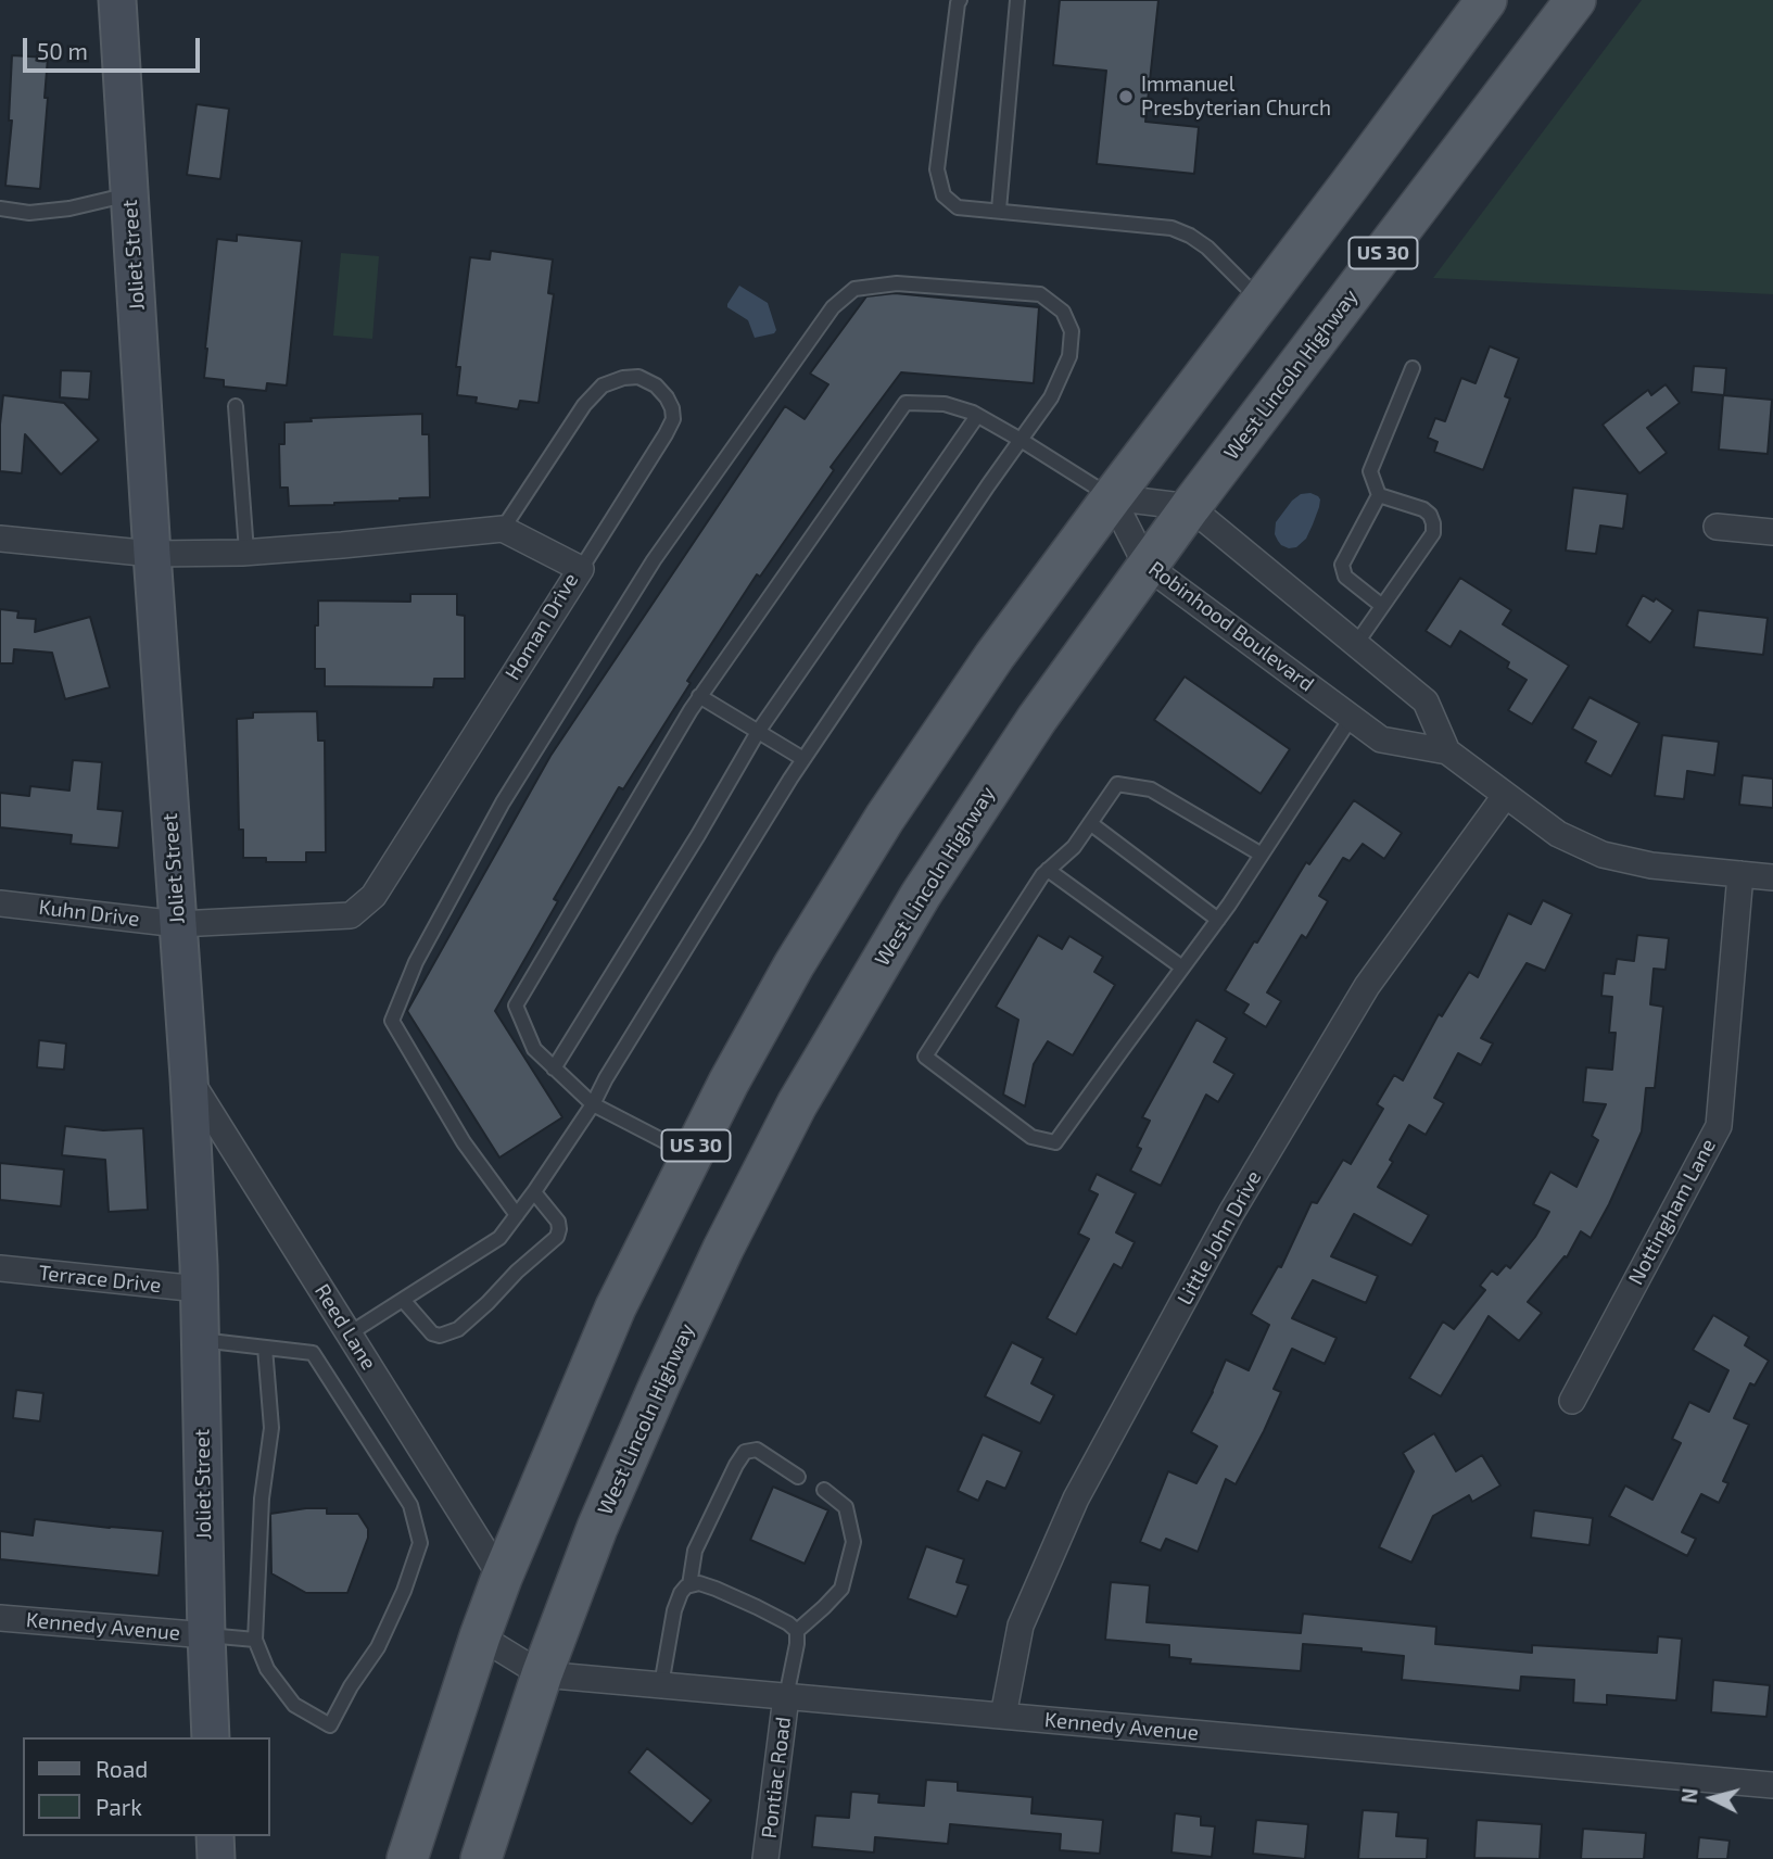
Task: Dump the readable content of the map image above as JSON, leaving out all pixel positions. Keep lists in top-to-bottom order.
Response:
{
  "streets": {
    "main road": ["US 30", "West Lincoln Highway"],
    "street": [
      "Joliet Street",
      "Homan Drive",
      "Robinhood Boulevard",
      "Kuhn Drive",
      "Nottingham Lane",
      "Little John Drive",
      "Terrace Drive",
      "Reed Lane",
      "Kennedy Avenue",
      "Pontiac Road"
    ]
  },
  "crossings": [
    ["US 30", "Robinhood Boulevard"],
    ["US 30", "Reed Lane"],
    ["US 30", "Kennedy Avenue"],
    ["Joliet Street", "Homan Drive"],
    ["Joliet Street", "Kuhn Drive"],
    ["Joliet Street", "Terrace Drive"],
    ["Joliet Street", "Reed Lane"],
    ["Joliet Street", "Kennedy Avenue"],
    ["West Lincoln Highway", "Robinhood Boulevard"],
    ["West Lincoln Highway", "Kennedy Avenue"],
    ["Homan Drive", "Kuhn Drive"],
    ["Robinhood Boulevard", "Nottingham Lane"],
    ["Robinhood Boulevard", "Little John Drive"],
    ["Little John Drive", "Kennedy Avenue"],
    ["Kennedy Avenue", "Pontiac Road"]
  ],
  "places": ["Immanuel Presbyterian Church"],
  "legend": ["Road", "Park"],
  "scale_bar": "50 m",
  "north": "left"
}
